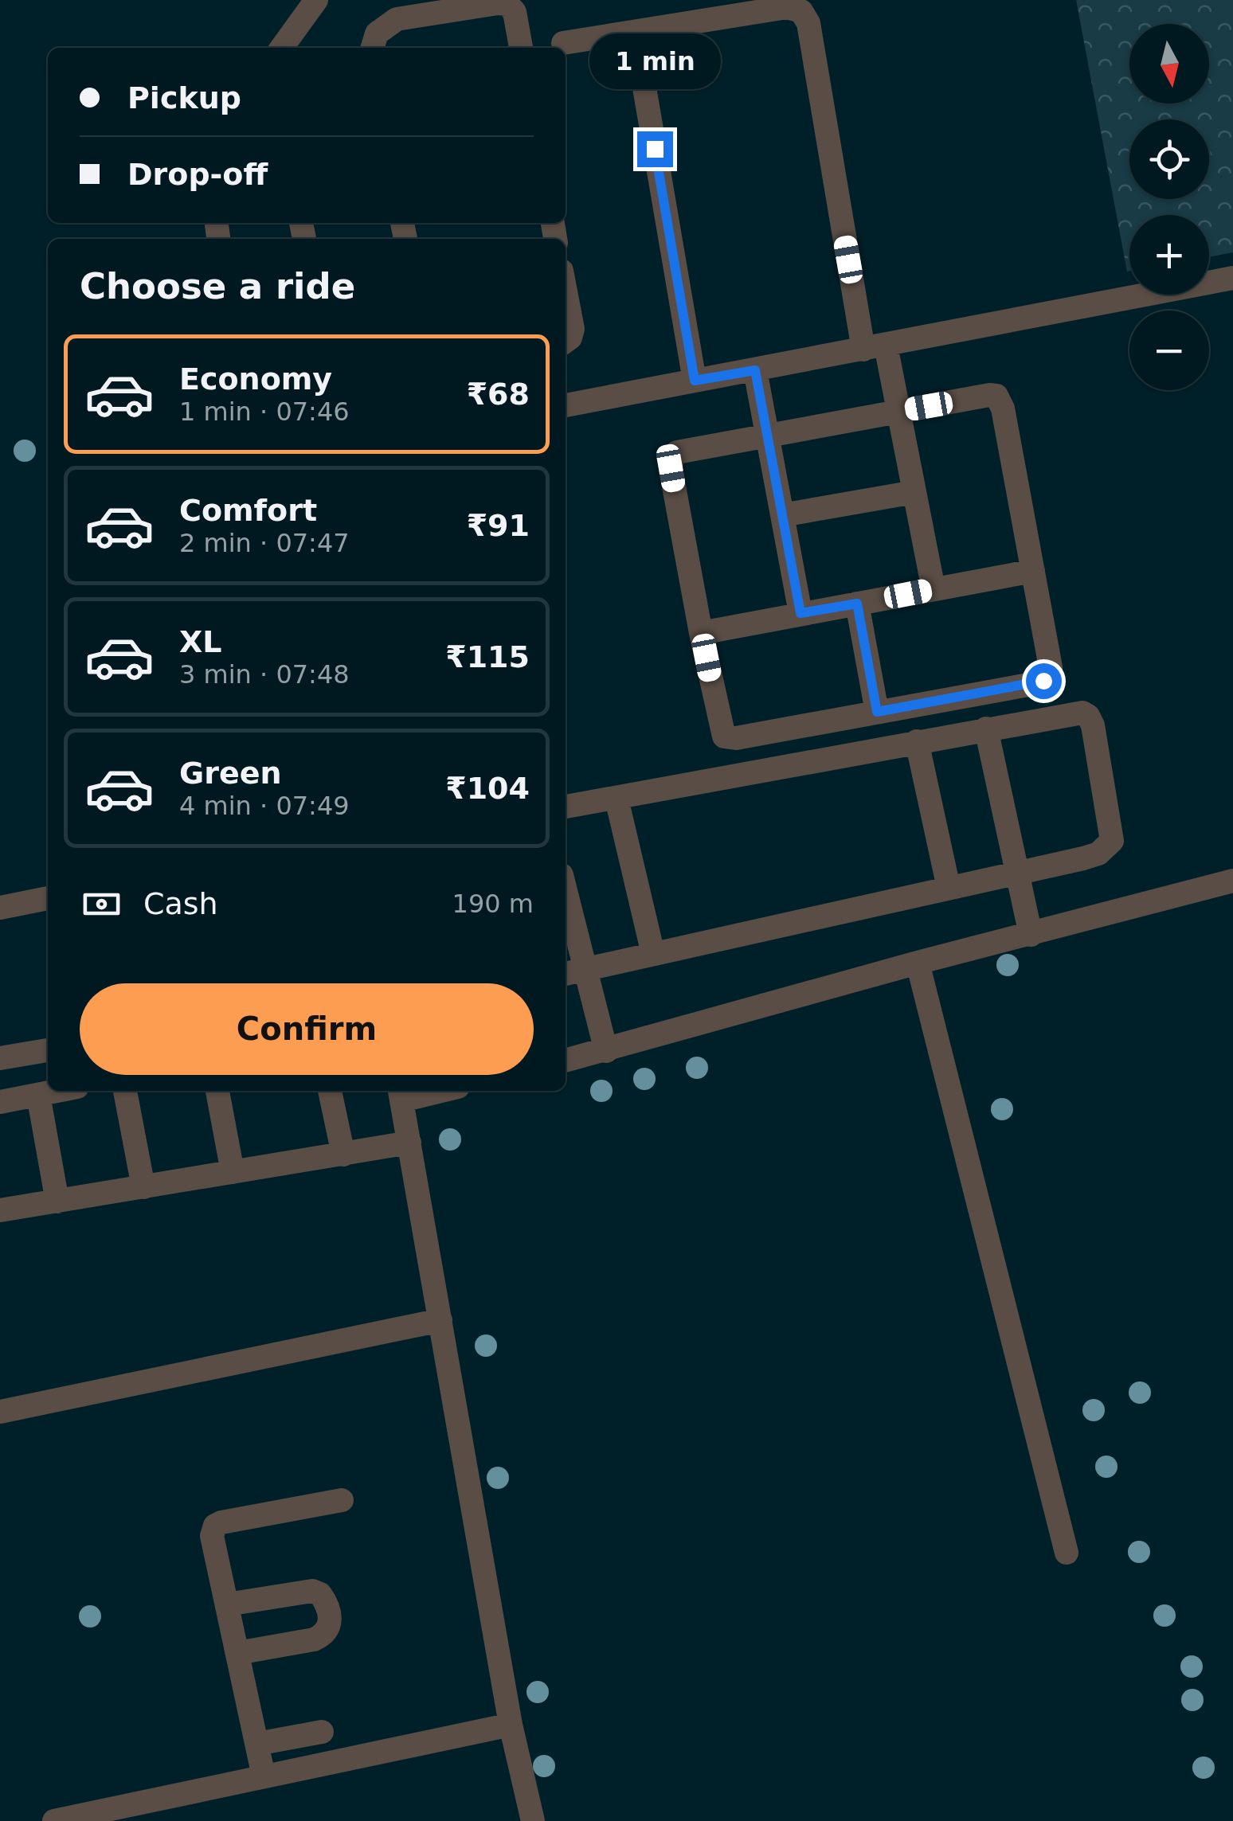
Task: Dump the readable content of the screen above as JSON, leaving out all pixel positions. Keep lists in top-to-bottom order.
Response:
{
  "north": "bottom",
  "page": {
    "map_buttons": ["+", "−"],
    "bubble": "1 min",
    "banner": ["Pickup", "Drop-off"],
    "heading": "Choose a ride",
    "list": [
      {
        "name": "Economy",
        "note": "1 min · 07:46",
        "value": "₹68"
      },
      {
        "name": "Comfort",
        "note": "2 min · 07:47",
        "value": "₹91"
      },
      {
        "name": "XL",
        "note": "3 min · 07:48",
        "value": "₹115"
      },
      {
        "name": "Green",
        "note": "4 min · 07:49",
        "value": "₹104"
      }
    ],
    "pay": ["Cash", "190 m"],
    "buttons": "Confirm"
  }
}
